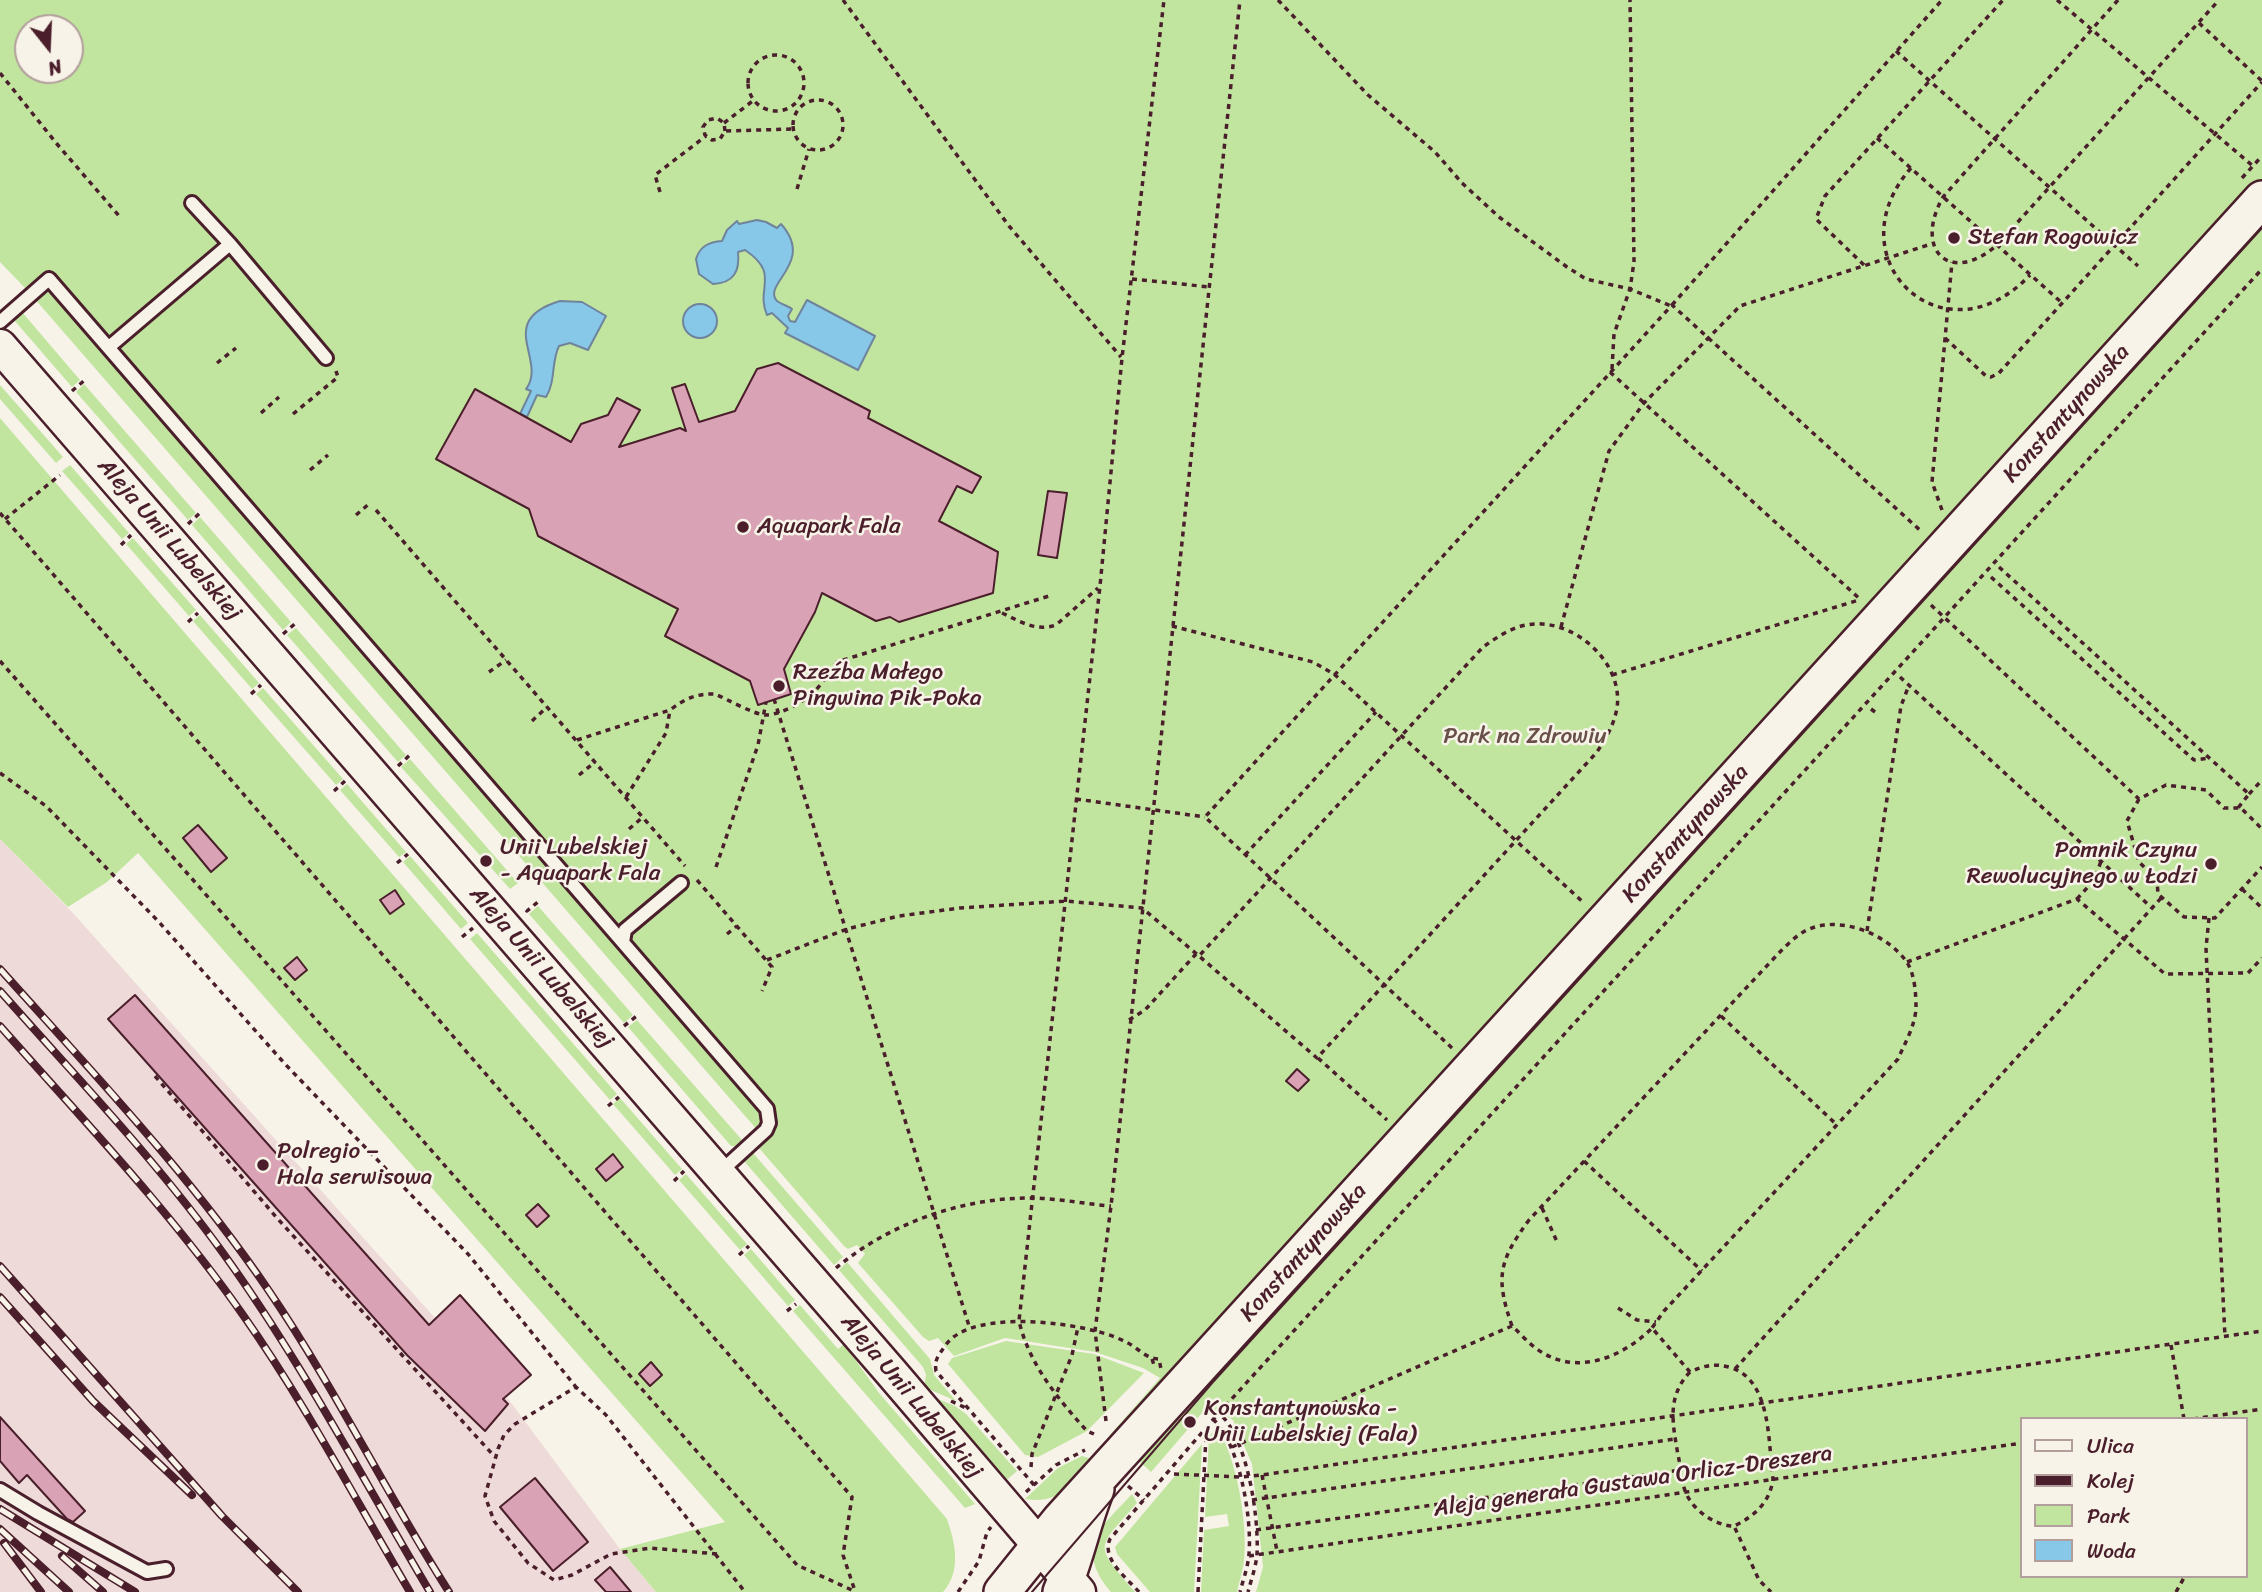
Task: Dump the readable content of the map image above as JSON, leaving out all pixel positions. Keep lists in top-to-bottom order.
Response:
{
  "streets": {
    "main road": ["Konstantynowska"],
    "street": ["Aleja Unii Lubelskiej"],
    "path": ["Aleja generała Gustawa Orlicz-Dreszera"]
  },
  "crossings": [
    ["Konstantynowska", "Aleja Unii Lubelskiej"]
  ],
  "parks": ["Park na Zdrowiu"],
  "places": [
    "Stefan Rogowicz",
    "Aquapark Fala",
    "Rzeźba Małego Pingwina Pik-Poka",
    "Unii Lubelskiej - Aquapark Fala",
    "Pomnik Czynu Rewolucyjnego w Łodzi",
    "Polregio – Hala serwisowa",
    "Konstantynowska - Unii Lubelskiej (Fala)"
  ],
  "legend": [
    "Ulica",
    "Kolej",
    "Park",
    "Woda"
  ],
  "north": "bottom"
}
